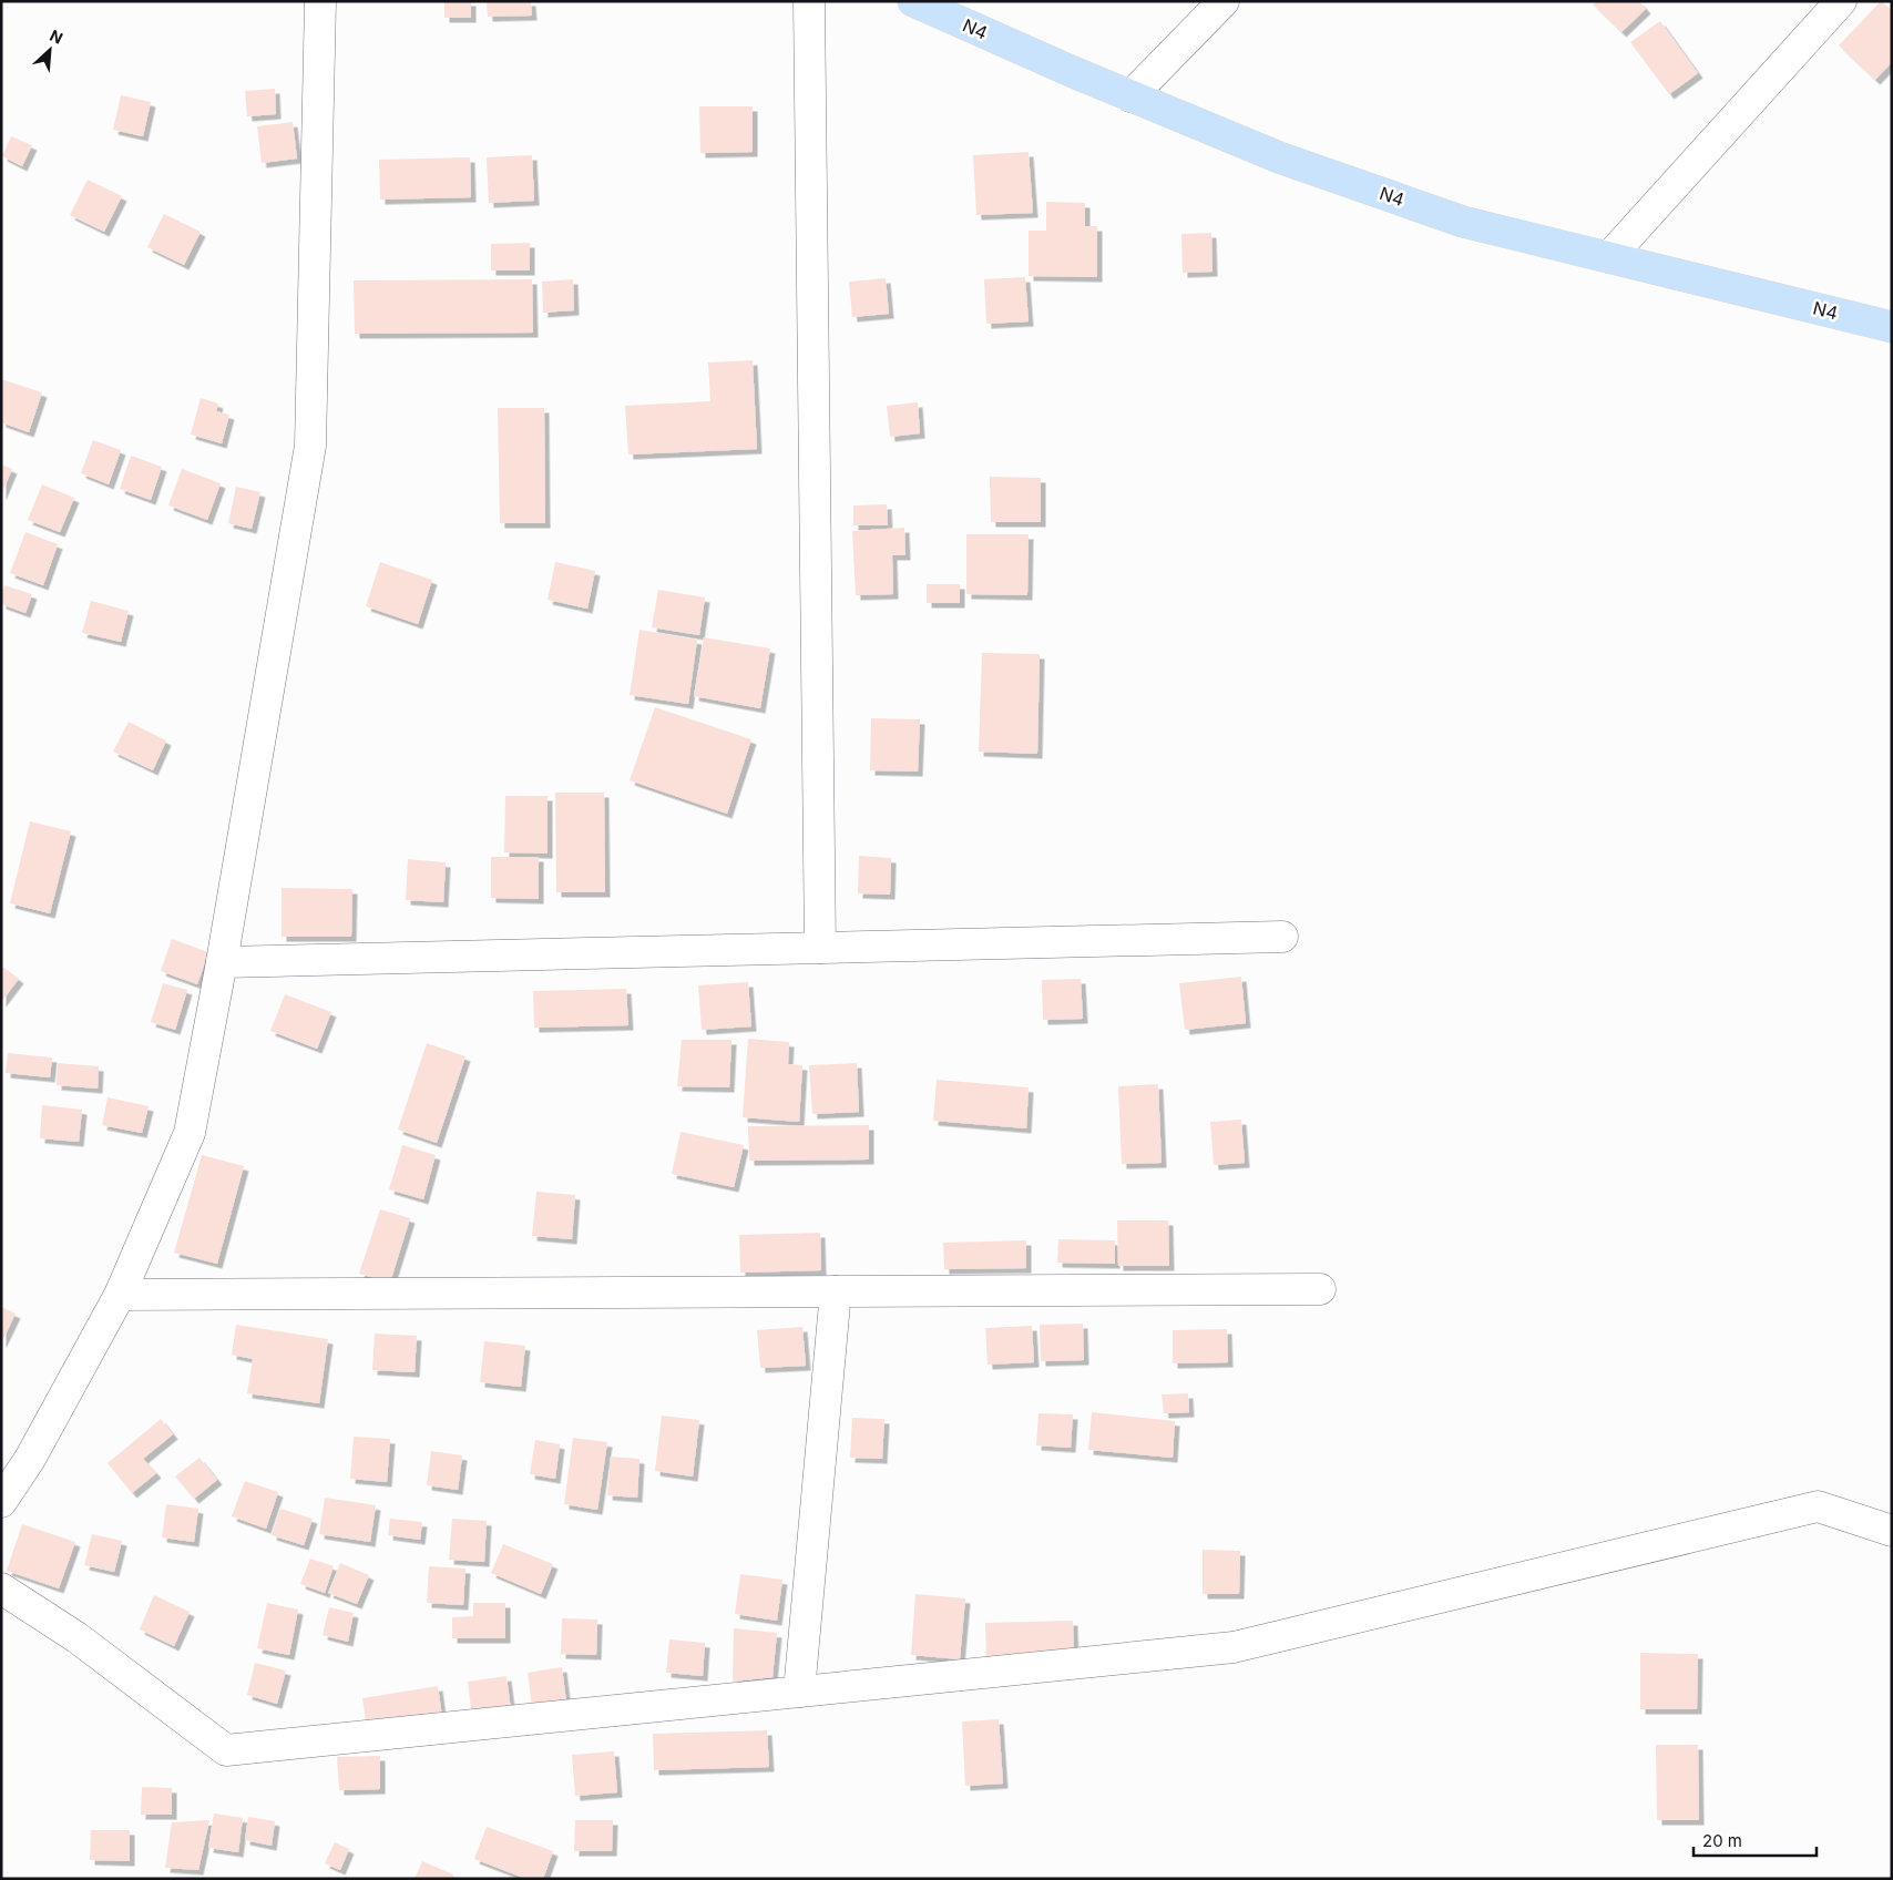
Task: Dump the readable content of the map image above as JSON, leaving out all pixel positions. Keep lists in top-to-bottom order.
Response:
{
  "streets": {
    "main road": ["N4"]
  },
  "scale_bar": "20 m",
  "north": "top right"
}
